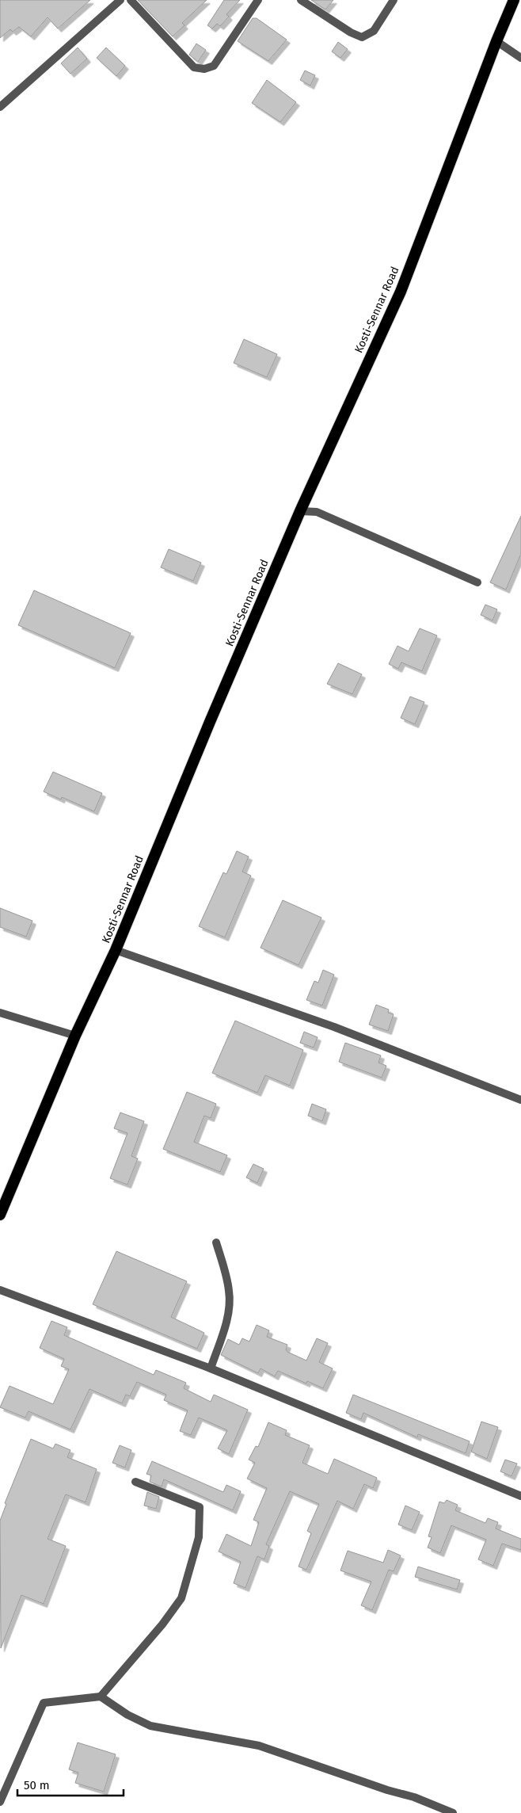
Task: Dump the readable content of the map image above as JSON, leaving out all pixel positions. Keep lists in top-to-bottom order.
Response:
{
  "streets": {
    "highway": ["Kosti-Sennar Road"]
  },
  "scale_bar": "50 m"
}
